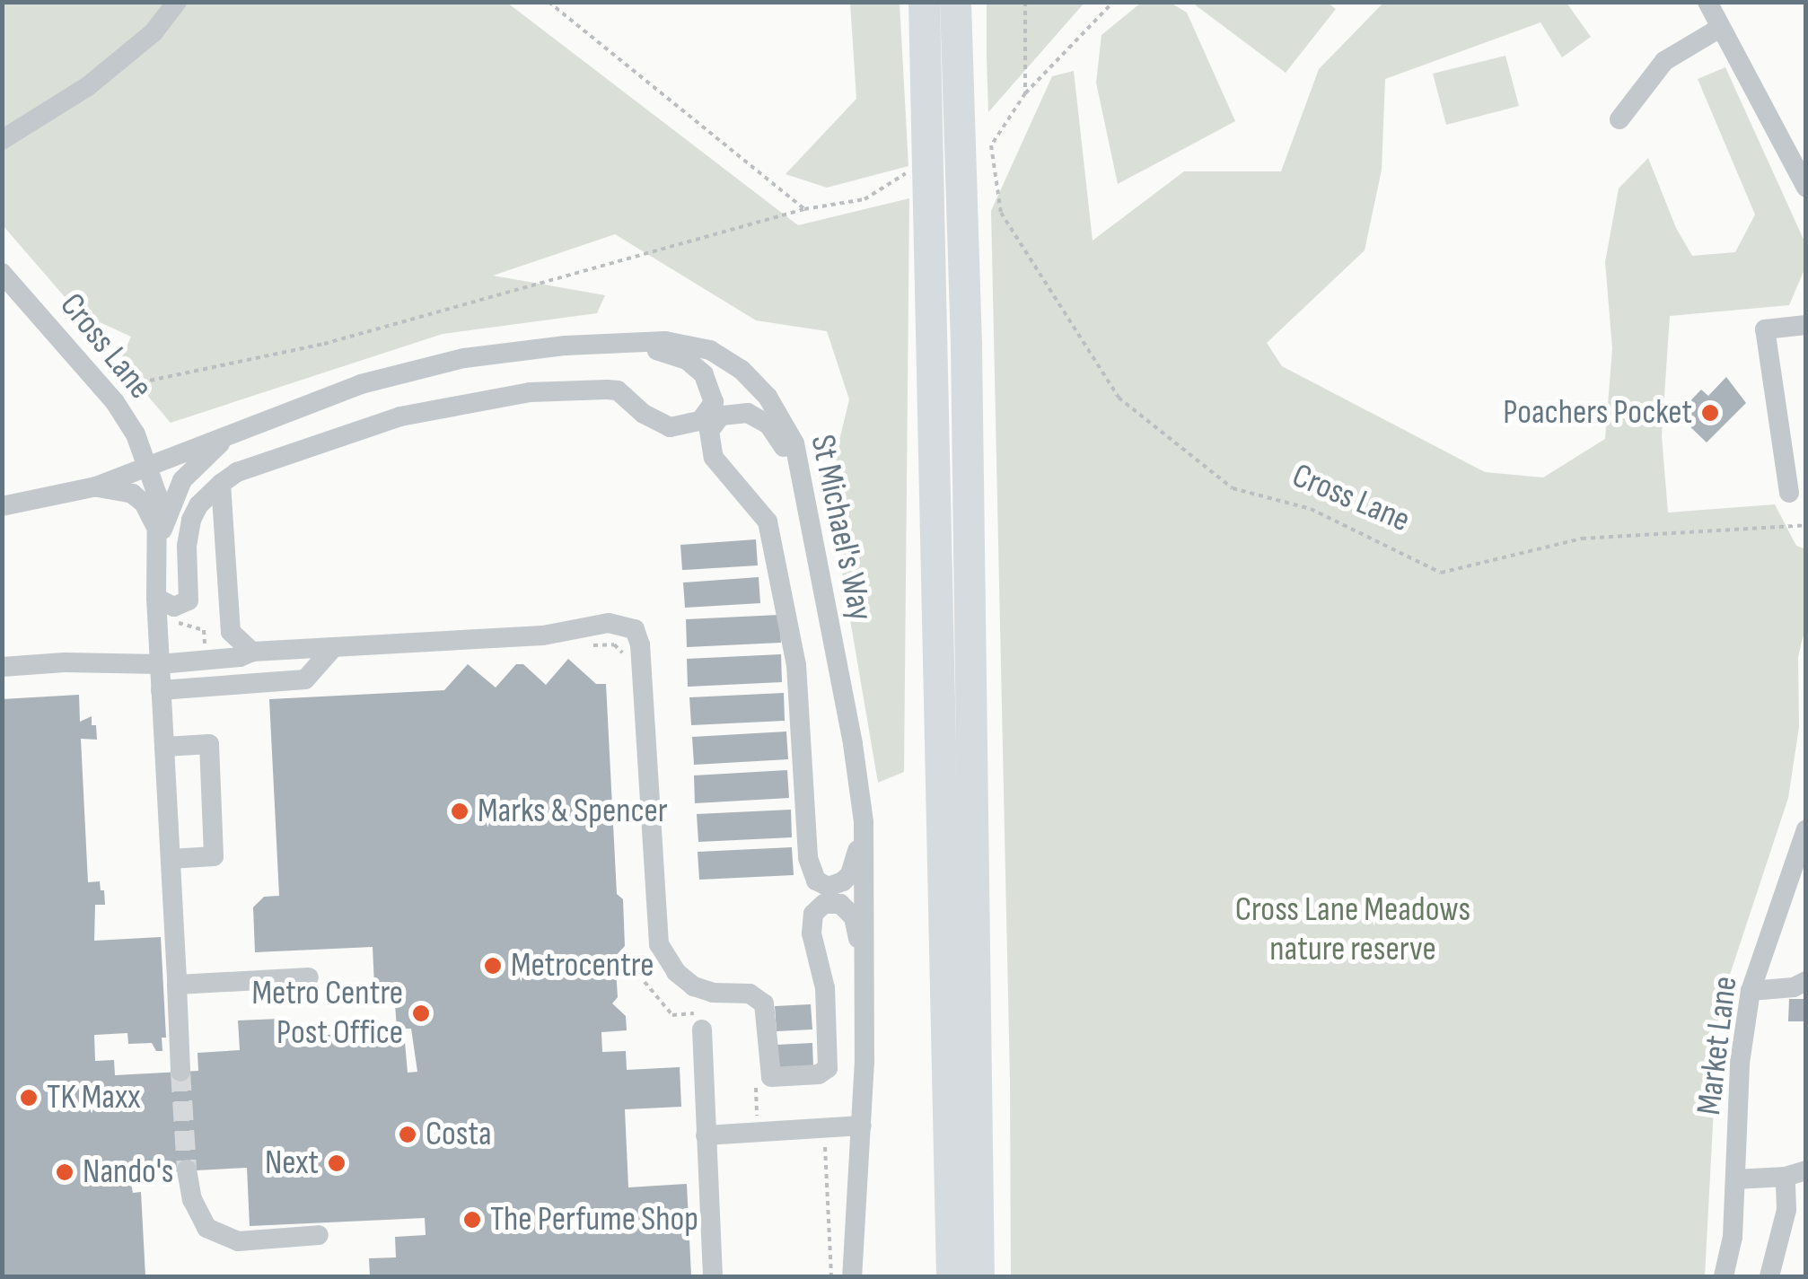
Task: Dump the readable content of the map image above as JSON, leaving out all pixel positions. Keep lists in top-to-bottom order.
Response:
{
  "streets": {
    "street": ["Cross Lane", "St Michael's Way", "Market Lane"]
  },
  "crossings": [
    ["Cross Lane", "St Michael's Way"]
  ],
  "parks": ["Cross Lane Meadows nature reserve"],
  "places": [
    "Poachers Pocket",
    "Marks & Spencer",
    "Metrocentre",
    "Metro Centre Post Office",
    "TK Maxx",
    "Costa",
    "Next",
    "Nando's",
    "The Perfume Shop"
  ]
}
